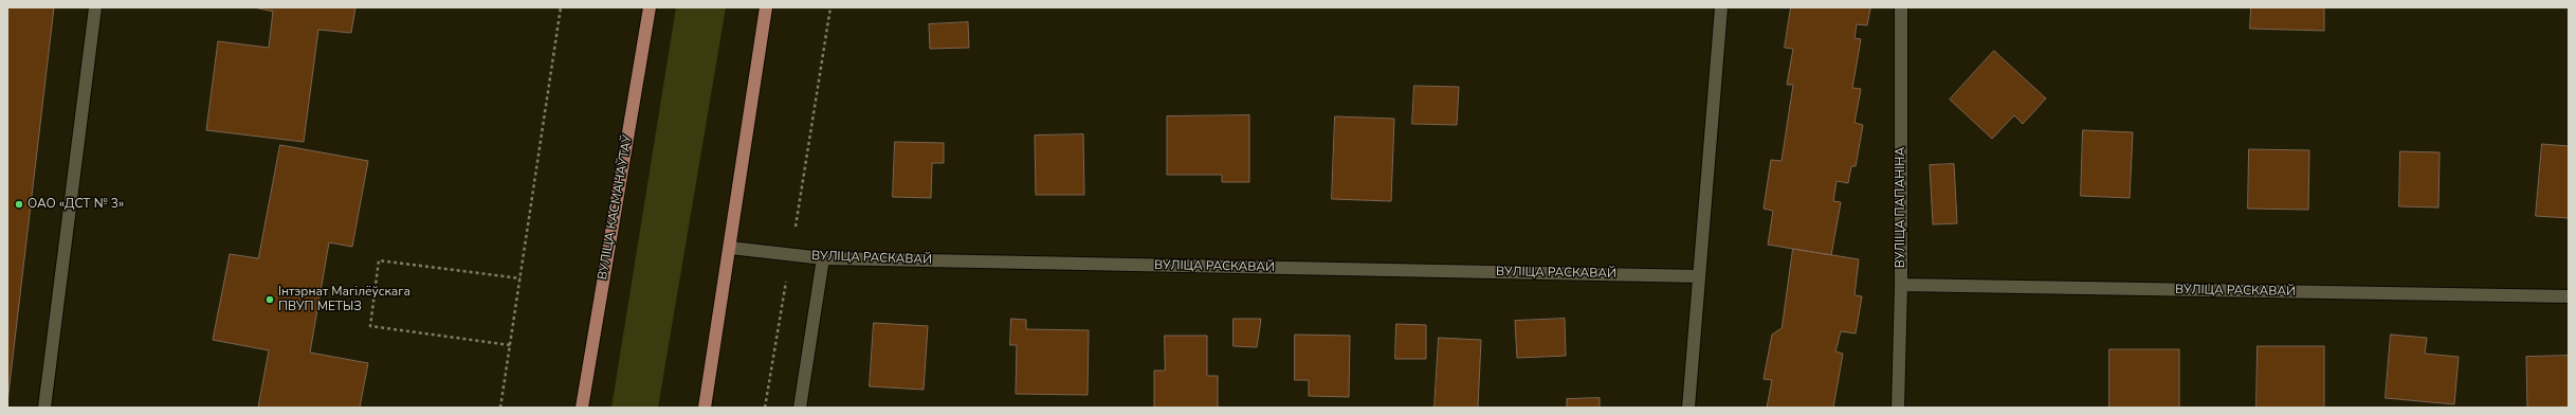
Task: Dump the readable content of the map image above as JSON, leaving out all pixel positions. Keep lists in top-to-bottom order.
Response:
{
  "streets": {
    "main road": ["ВУЛІЦА КАСМАНАЎТАЎ"],
    "street": ["ВУЛІЦА ПАПАНІНА", "ВУЛІЦА РАСКАВАЙ"]
  },
  "crossings": [
    ["ВУЛІЦА ПАПАНІНА", "ВУЛІЦА РАСКАВАЙ"]
  ],
  "places": ["ОАО «ДСТ № 3»", "Інтэрнат Магілёўскага ПВУП МЕТЫЗ"]
}
